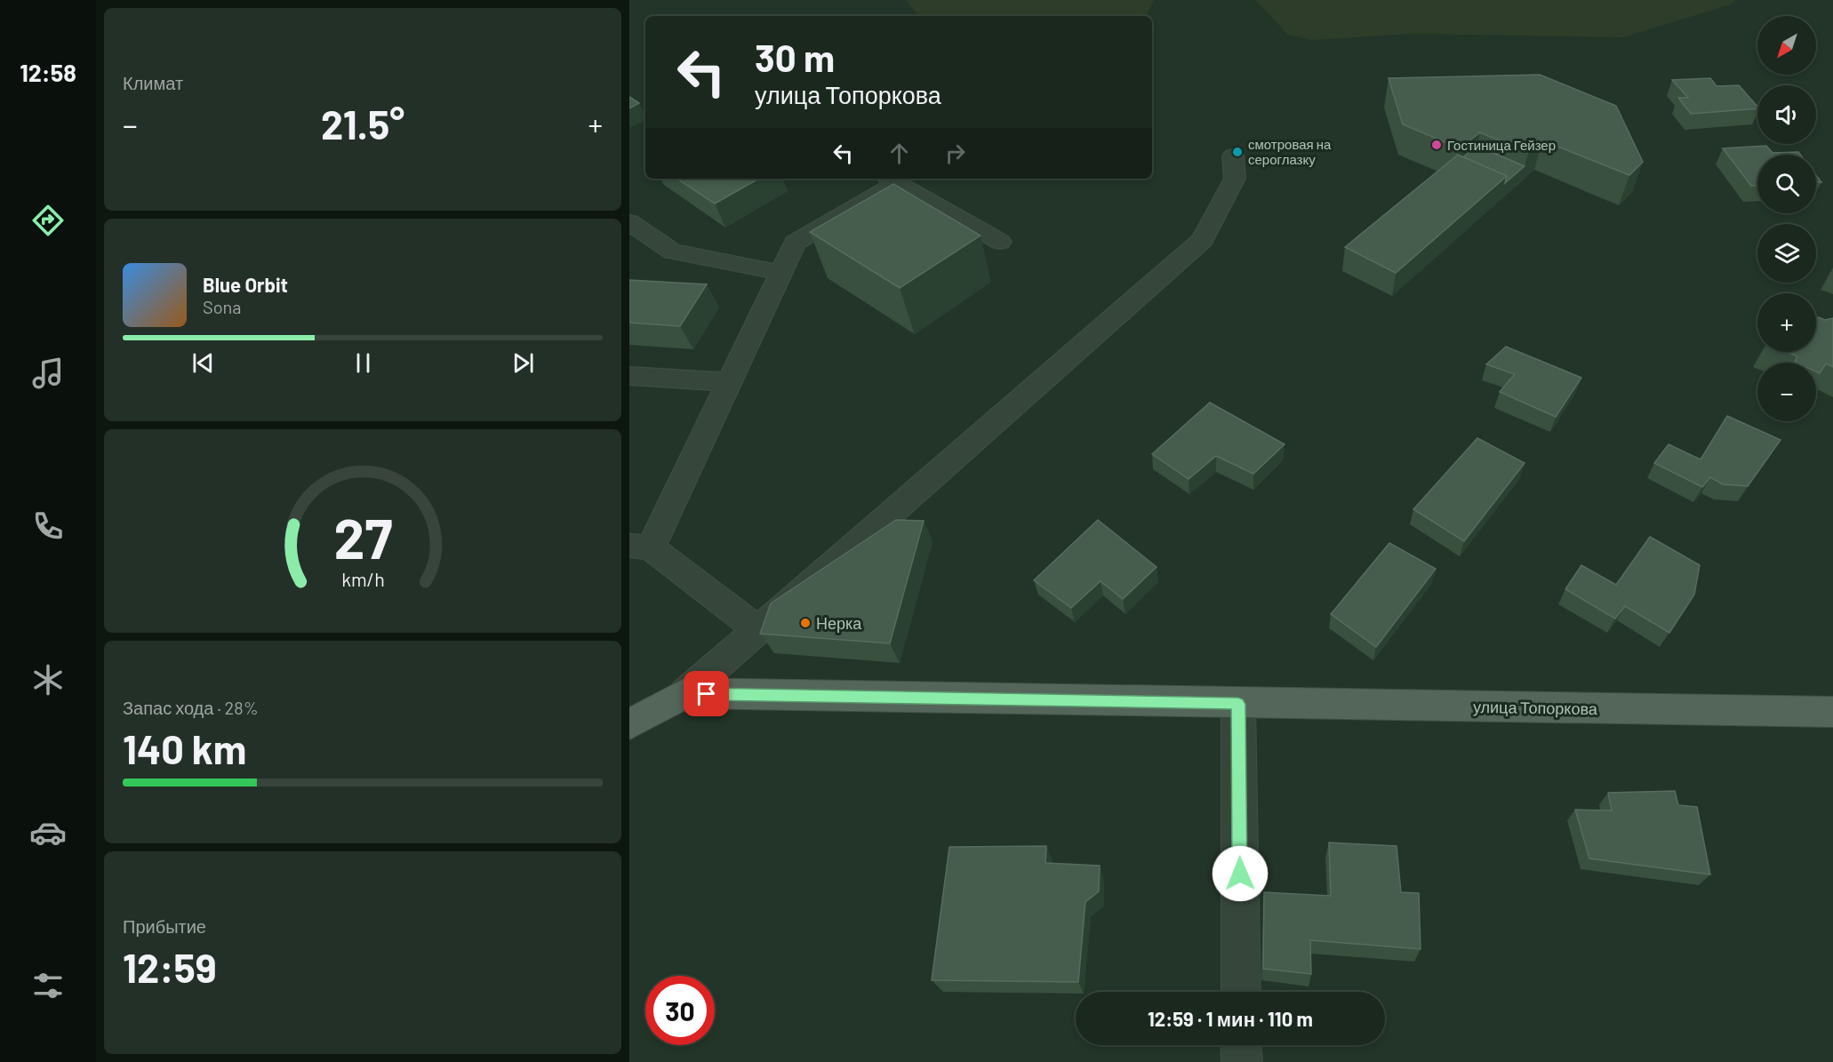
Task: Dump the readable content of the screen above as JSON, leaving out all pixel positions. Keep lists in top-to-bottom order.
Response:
{
  "streets": {
    "main road": ["улица Топоркова"]
  },
  "places": ["Гостиница Гейзер", "смотровая на сероглазку", "Нерка"],
  "north": "bottom left",
  "page": {
    "tabs": "12:58",
    "tile": [
      "Климат",
      ["Запас хода · 28%", "140 km"],
      ["Прибытие", "12:59"]
    ],
    "map_buttons": ["+", "−"],
    "turn": ["30 m", "улица Топоркова"],
    "heat": ["−", "21.5°", "+"],
    "song": ["Blue Orbit", "Sona"],
    "limit": "30",
    "trip": "12:59 · 1 мин · 110 m",
    "gauge": ["27", "km/h"]
  }
}
